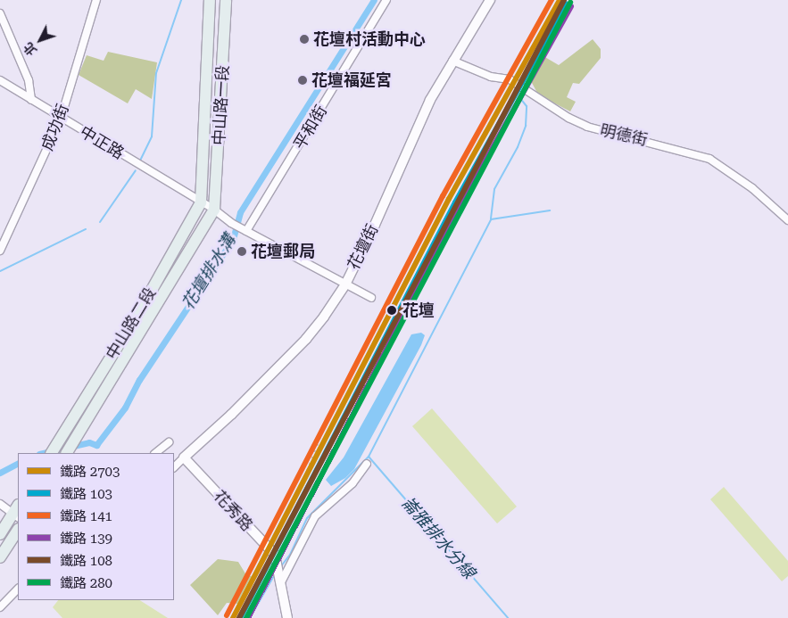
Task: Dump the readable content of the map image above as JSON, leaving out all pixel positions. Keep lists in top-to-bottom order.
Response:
{
  "streets": {
    "main road": ["中山路一段", "中山路二段"],
    "street": [
      "成功街",
      "平和街",
      "明德街",
      "中正路",
      "花壇街",
      "花秀路"
    ]
  },
  "crossings": [
    ["中山路一段", "中正路"],
    ["中山路一段", "中山路二段"],
    ["成功街", "中正路"],
    ["平和街", "中正路"],
    ["明德街", "花壇街"],
    ["中正路", "中山路二段"],
    ["花壇街", "花秀路"]
  ],
  "water": ["花壇排水溝", "崙雅排水分線"],
  "places": [
    "花壇村活動中心",
    "花壇福延宮",
    "花壇郵局",
    "花壇"
  ],
  "lines": [
    "rail line 2703",
    "rail line 141",
    "rail line 108",
    "rail line 280",
    "rail line 103",
    "rail line 139"
  ],
  "legend": [
    "鐵路 2703",
    "鐵路 103",
    "鐵路 141",
    "鐵路 139",
    "鐵路 108",
    "鐵路 280"
  ],
  "north": "bottom left"
}
